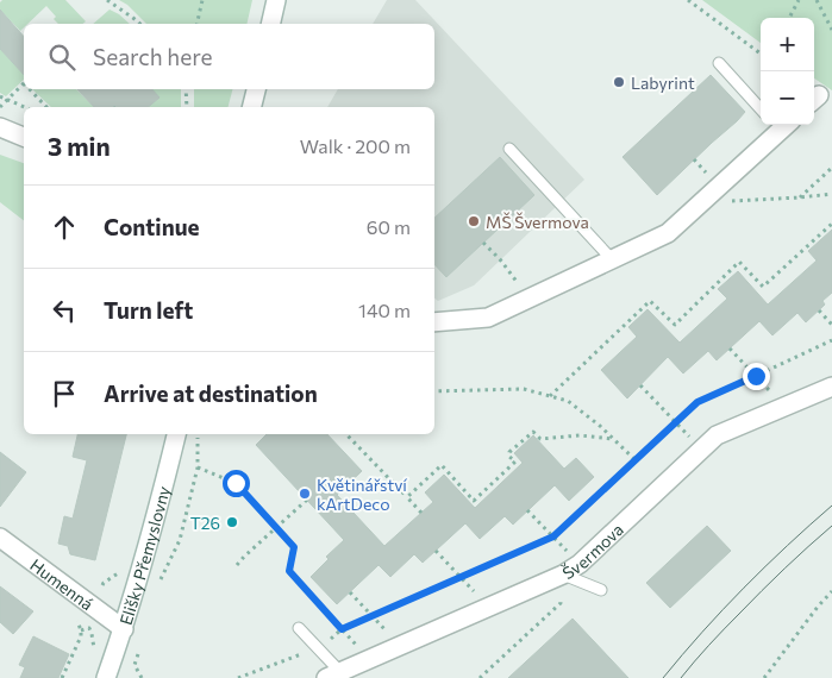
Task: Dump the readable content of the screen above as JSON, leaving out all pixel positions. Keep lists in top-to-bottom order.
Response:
{
  "streets": {
    "street": ["Švermova", "Elišky Přemyslovny", "Humenná"]
  },
  "crossings": [
    ["Elišky Přemyslovny", "Humenná"]
  ],
  "places": [
    "Labyrint",
    "MŠ Švermova",
    "Květinářství kArtDeco",
    "T26"
  ],
  "page": {
    "map_buttons": ["+", "−"],
    "search": "Search here",
    "heading": ["3 min", "Walk · 200 m"],
    "list": [
      ["Continue", "60 m"],
      ["Turn left", "140 m"],
      "Arrive at destination"
    ]
  }
}
